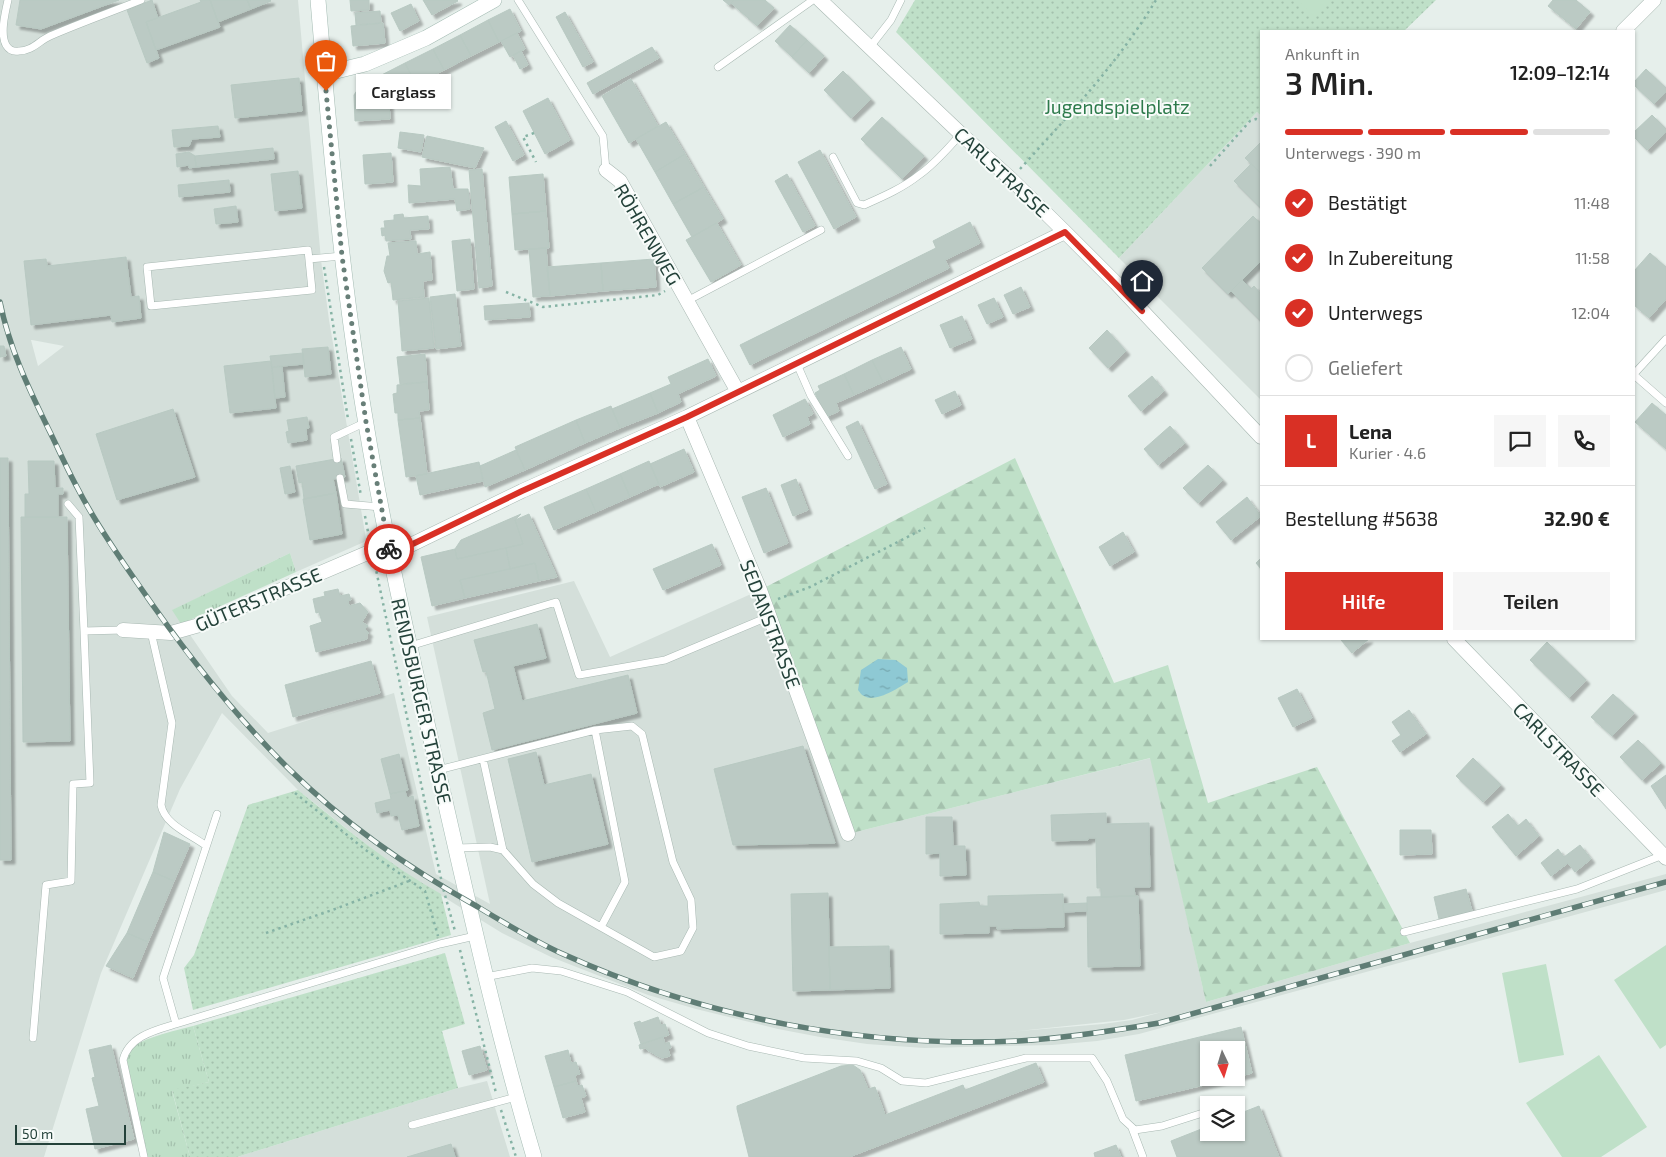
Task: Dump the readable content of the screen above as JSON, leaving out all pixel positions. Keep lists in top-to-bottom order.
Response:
{
  "streets": {
    "street": [
      "CARLSTRASSE",
      "RÖHRENWEG",
      "GÜTERSTRASSE",
      "SEDANSTRASSE",
      "RENDSBURGER STRASSE"
    ]
  },
  "crossings": [
    ["GÜTERSTRASSE", "RENDSBURGER STRASSE"]
  ],
  "parks": ["Jugendspielplatz"],
  "places": ["Carglass"],
  "scale_bar": "50 m",
  "north": "bottom",
  "page": {
    "heading": ["3 Min.", "Ankunft in", "12:09–12:14"],
    "panel": [
      "Lena",
      "Kurier · 4.6",
      "Bestellung #5638",
      "32.90 €"
    ],
    "bubble": "Carglass",
    "bar": "Unterwegs · 390 m",
    "list": [
      ["Bestätigt", "11:48"],
      ["In Zubereitung", "11:58"],
      ["Unterwegs", "12:04"],
      "Geliefert"
    ],
    "round": "L",
    "buttons": ["Hilfe", "Teilen"],
    "scale": "50 m"
  }
}
